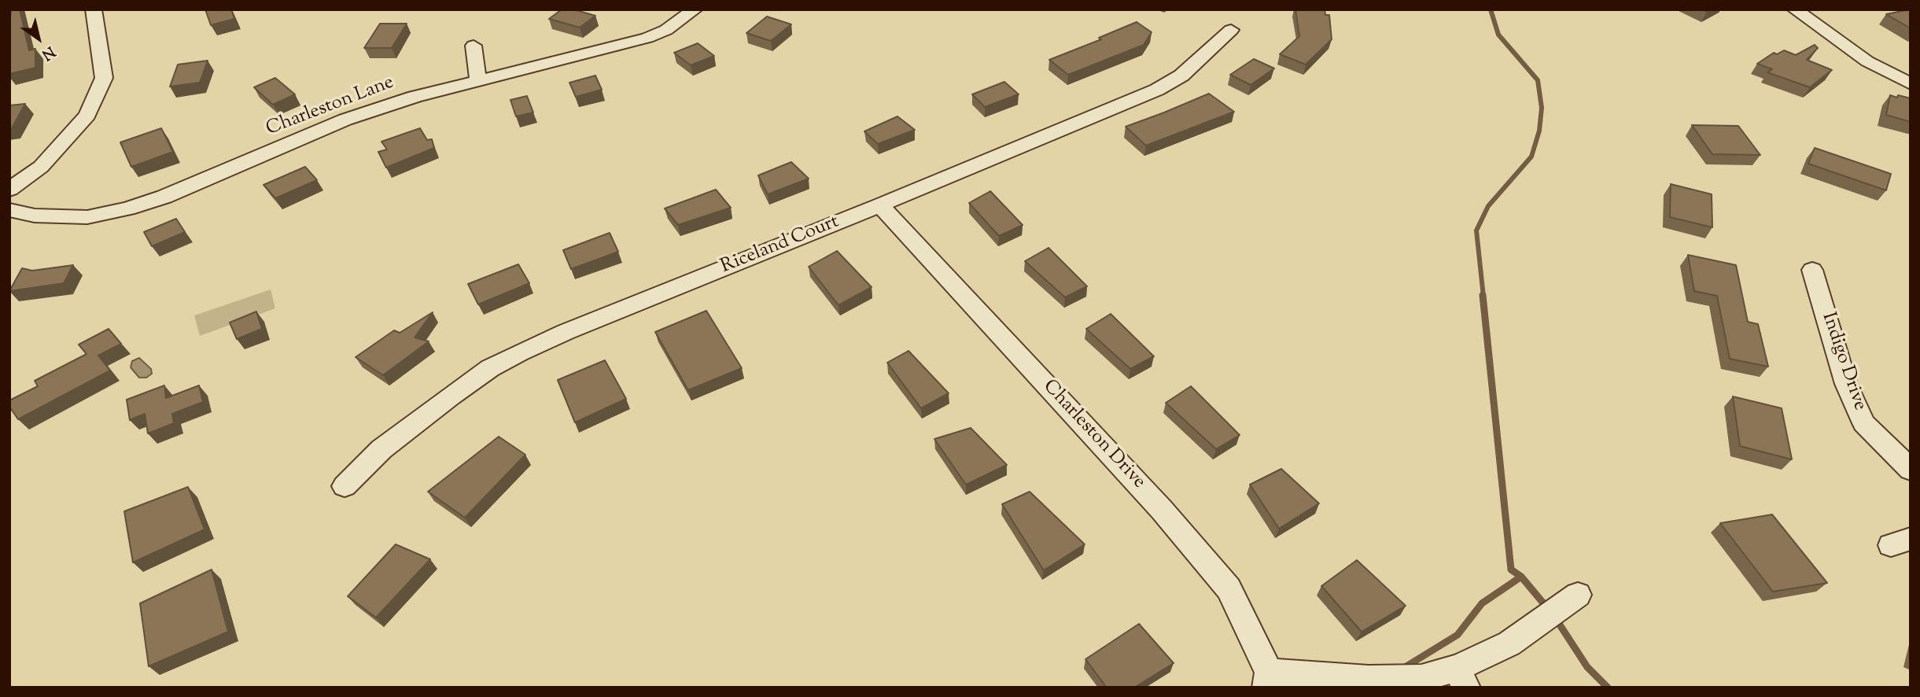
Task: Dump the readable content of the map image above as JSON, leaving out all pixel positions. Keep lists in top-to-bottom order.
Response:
{
  "streets": {
    "street": [
      "Charleston Lane",
      "Riceland Court",
      "Indigo Drive",
      "Charleston Drive"
    ]
  },
  "crossings": [
    ["Riceland Court", "Charleston Drive"]
  ],
  "north": "bottom right"
}
